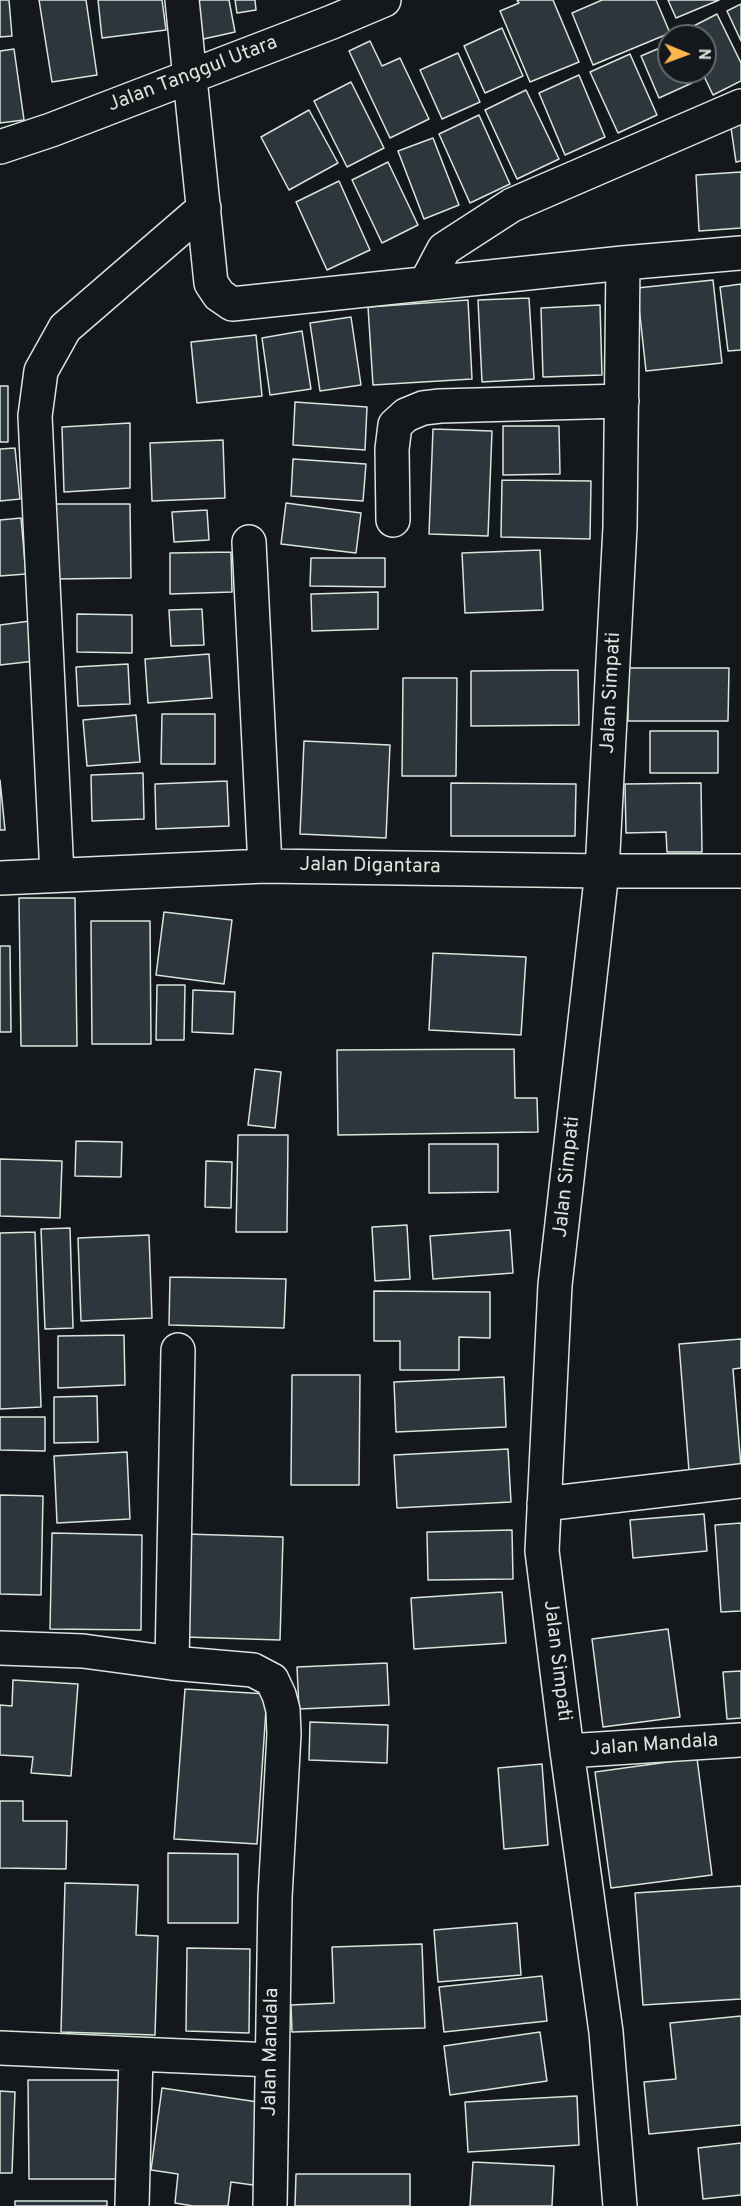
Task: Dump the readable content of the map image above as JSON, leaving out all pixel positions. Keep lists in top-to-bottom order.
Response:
{
  "streets": {
    "street": [
      "Jalan Tanggul Utara",
      "Jalan Simpati",
      "Jalan Digantara",
      "Jalan Mandala"
    ]
  },
  "crossings": [
    ["Jalan Simpati", "Jalan Digantara"],
    ["Jalan Simpati", "Jalan Mandala"]
  ],
  "north": "right"
}
